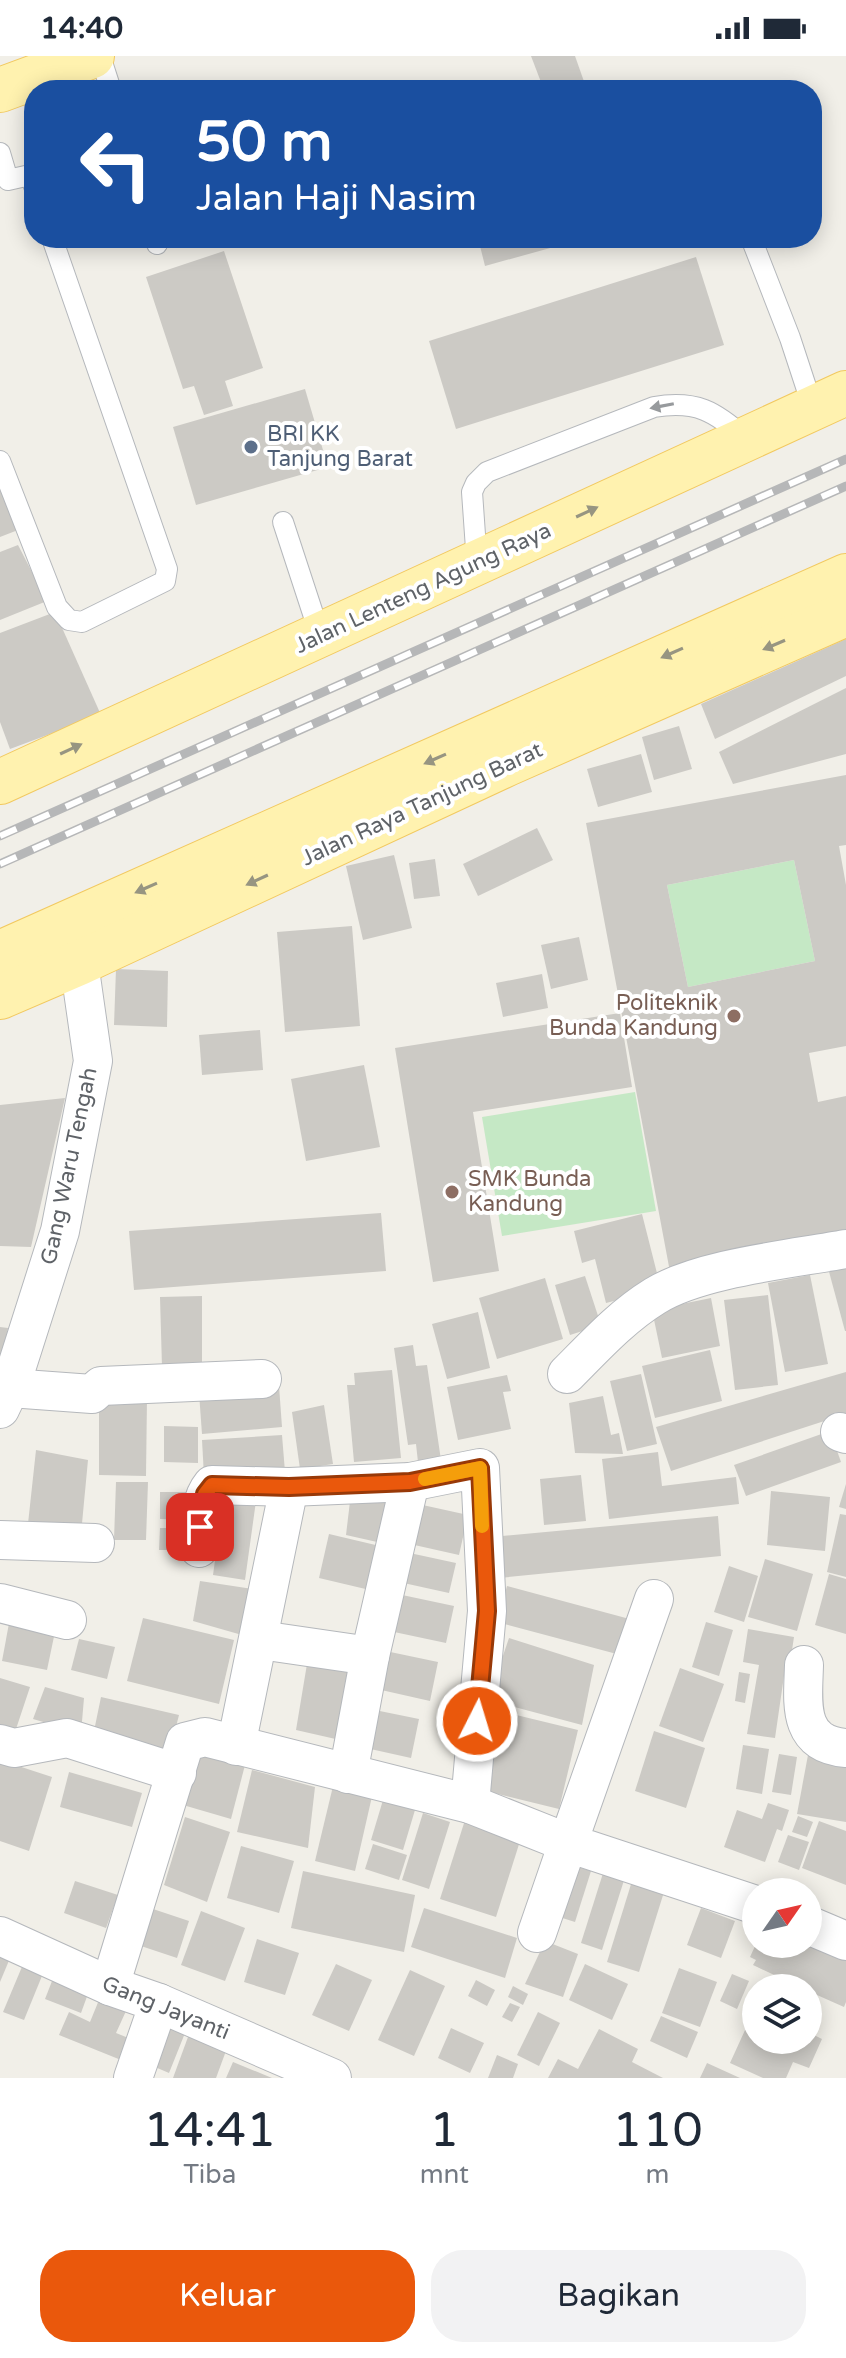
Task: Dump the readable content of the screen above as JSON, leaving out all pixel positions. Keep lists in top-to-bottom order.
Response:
{
  "streets": {
    "main road": ["Jalan Lenteng Agung Raya", "Jalan Raya Tanjung Barat"],
    "street": ["Gang Waru Tengah", "Gang Jayanti"]
  },
  "crossings": [
    ["Jalan Raya Tanjung Barat", "Gang Waru Tengah"]
  ],
  "places": ["BRI KK Tanjung Barat", "Politeknik Bunda Kandung", "SMK Bunda Kandung"],
  "north": "top right",
  "page": {
    "status": "14:40",
    "turn": ["50 m", "Jalan Haji Nasim"],
    "eta": [
      "14:41",
      "Tiba",
      "1",
      "mnt",
      "110",
      "m"
    ],
    "buttons": ["Keluar", "Bagikan"]
  }
}
